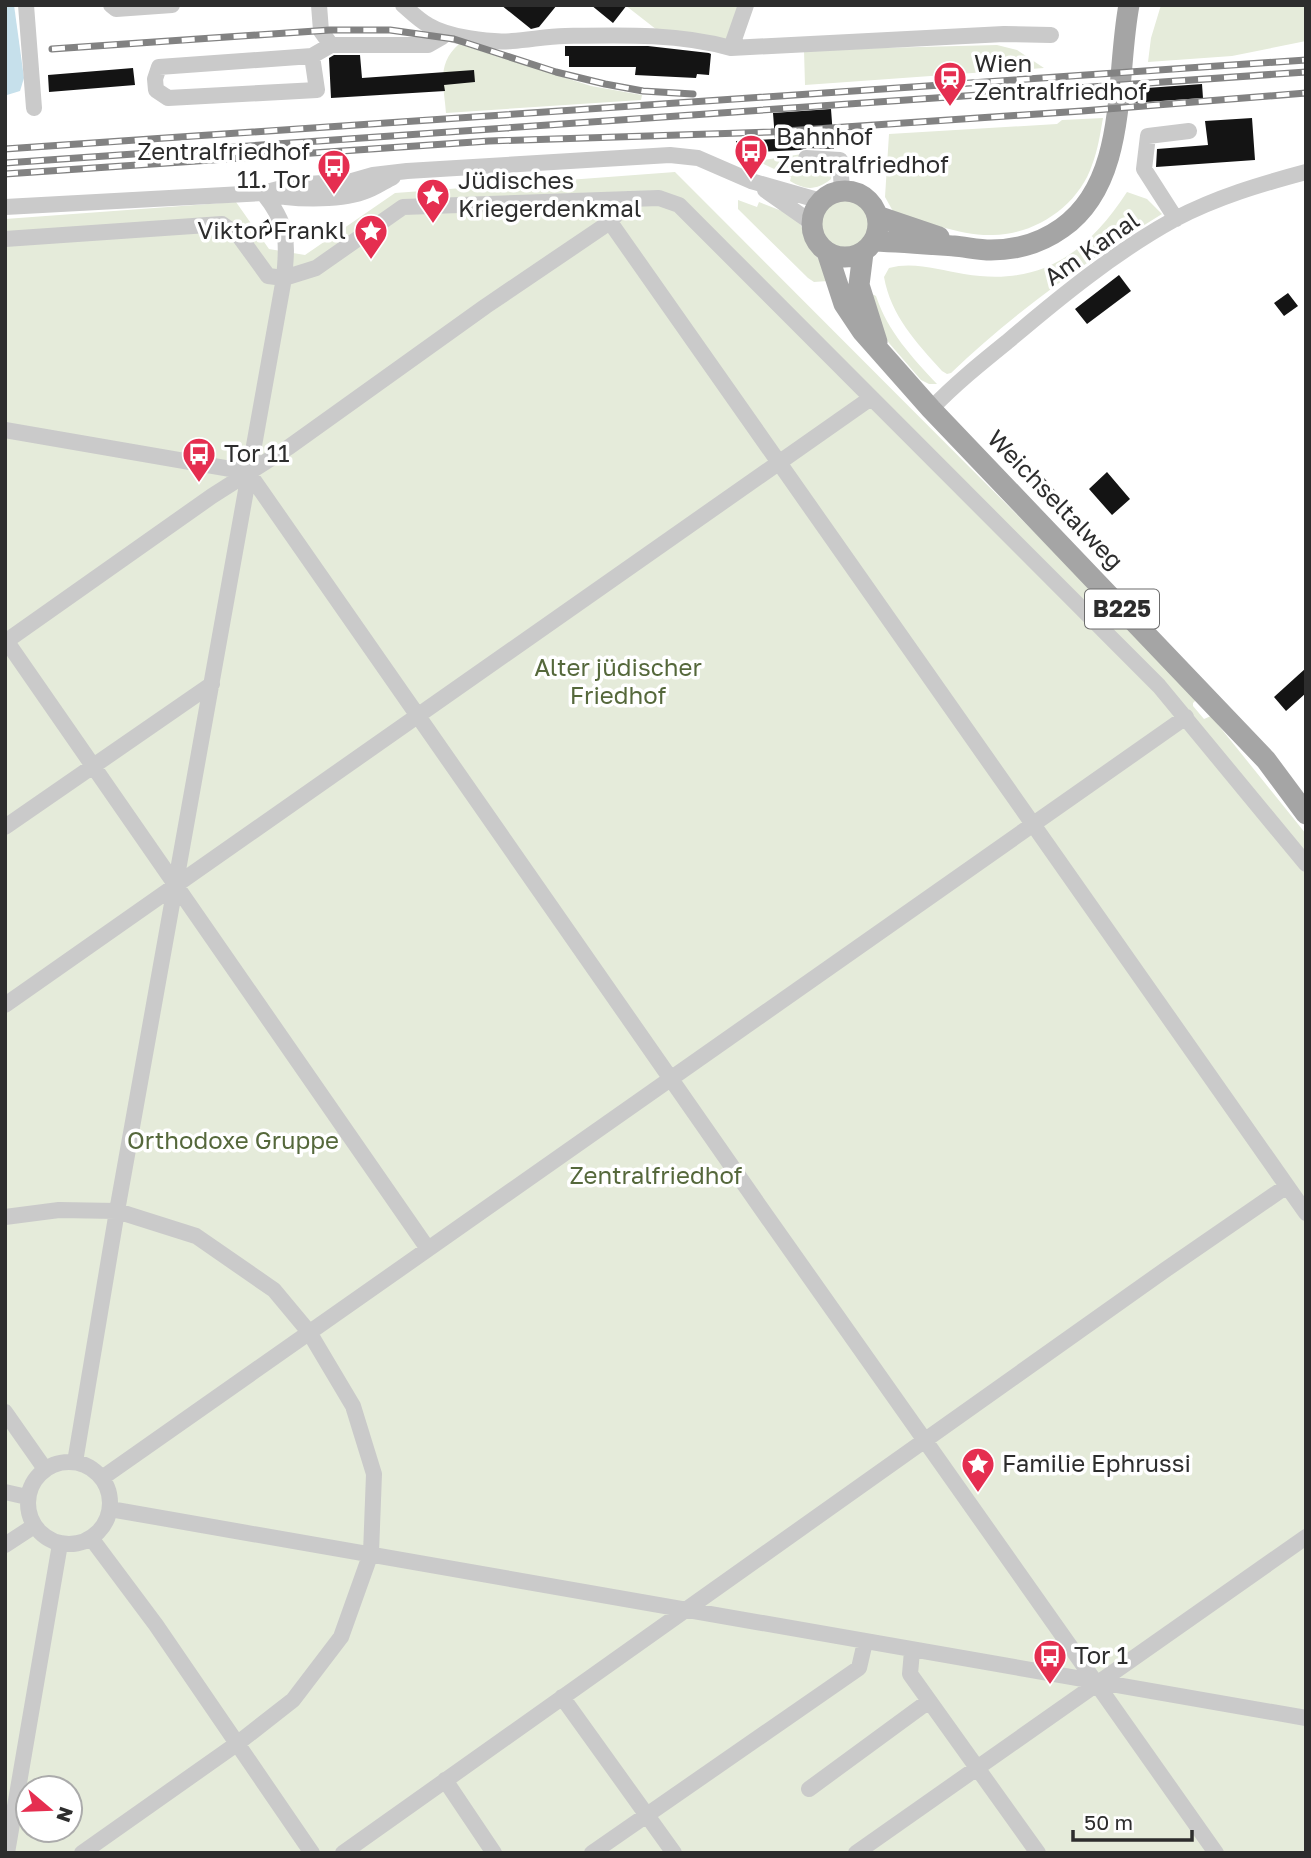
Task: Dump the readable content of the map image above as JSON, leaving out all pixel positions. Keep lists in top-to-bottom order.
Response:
{
  "streets": {
    "main road": ["Weichseltalweg", "B225"],
    "street": ["Am Kanal"]
  },
  "crossings": [
    ["Am Kanal", "Weichseltalweg"]
  ],
  "parks": ["Alter jüdischer Friedhof", "Orthodoxe Gruppe", "Zentralfriedhof"],
  "places": {
    "station": ["Wien Zentralfriedhof"],
    "bus stop": [
      "Bahnhof Zentralfriedhof",
      "Zentralfriedhof 11. Tor",
      "Tor 11",
      "Tor 1"
    ],
    "place": ["Jüdisches Kriegerdenkmal", "Viktor Frankl", "Familie Ephrussi"]
  },
  "scale_bar": "50 m",
  "north": "right"
}
